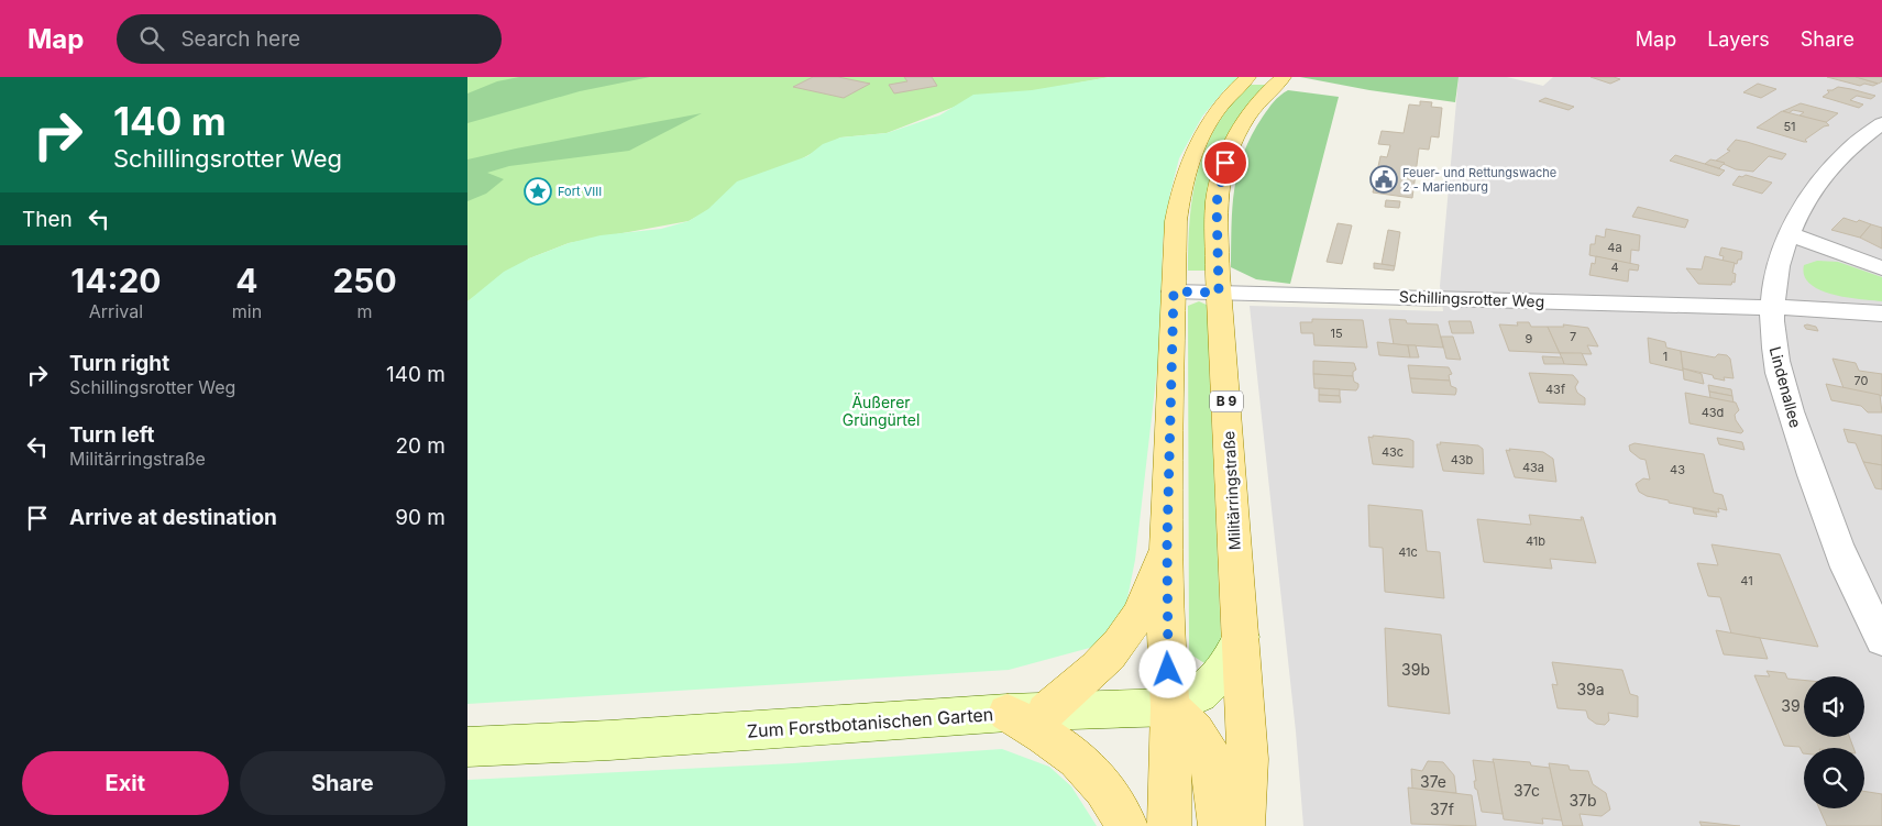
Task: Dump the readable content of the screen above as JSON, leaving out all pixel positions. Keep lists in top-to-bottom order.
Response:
{
  "streets": {
    "main road": ["B 9", "Militärringstraße", "Zum Forstbotanischen Garten"],
    "street": ["Schillingsrotter Weg", "Lindenallee"]
  },
  "crossings": [
    ["Schillingsrotter Weg", "Lindenallee"],
    ["Schillingsrotter Weg", "Militärringstraße"],
    ["Militärringstraße", "Zum Forstbotanischen Garten"]
  ],
  "parks": ["Äußerer Grüngürtel"],
  "places": {
    "public building": ["Feuer- und Rettungswache 2 - Marienburg"],
    "place": ["Fort VIII"]
  },
  "house_numbers": [
    "51",
    "4a",
    "4",
    "15",
    "7",
    "9",
    "1",
    "70",
    "43f",
    "43d",
    "43c",
    "43b",
    "43a",
    "43",
    "41b",
    "41c",
    "41",
    "39b",
    "39a",
    "39",
    "37e",
    "37c",
    "37b",
    "37f"
  ],
  "page": {
    "header": "Map",
    "search": "Search here",
    "nav": ["Map", "Layers", "Share"],
    "turn": ["140 m", "Schillingsrotter Weg"],
    "then": "Then",
    "eta": [
      "14:20",
      "Arrival",
      "4",
      "min",
      "250",
      "m"
    ],
    "list": [
      {
        "name": "Turn right",
        "note": "Schillingsrotter Weg",
        "value": "140 m"
      },
      {
        "name": "Turn left",
        "note": "Militärringstraße",
        "value": "20 m"
      },
      {
        "name": "Arrive at destination",
        "value": "90 m"
      }
    ],
    "buttons": ["Exit", "Share"]
  }
}
